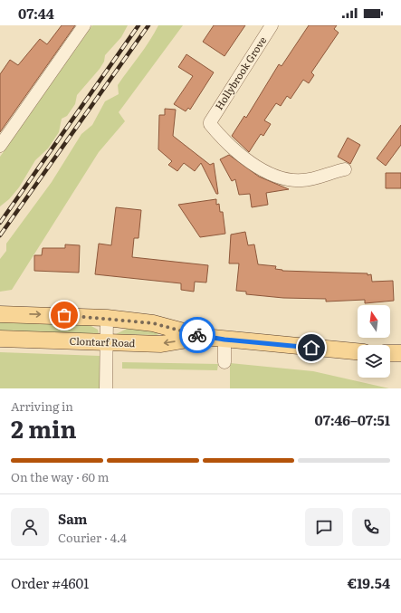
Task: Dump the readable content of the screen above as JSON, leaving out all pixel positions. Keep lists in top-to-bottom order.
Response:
{
  "streets": {
    "main road": ["Clontarf Road"],
    "street": ["Hollybrook Grove"]
  },
  "north": "top",
  "page": {
    "status": "07:44",
    "heading": ["2 min", "Arriving in", "07:46–07:51"],
    "panel": [
      "Sam",
      "Courier · 4.4",
      "Order #4601",
      "€19.54"
    ],
    "bar": "On the way · 60 m"
  }
}
